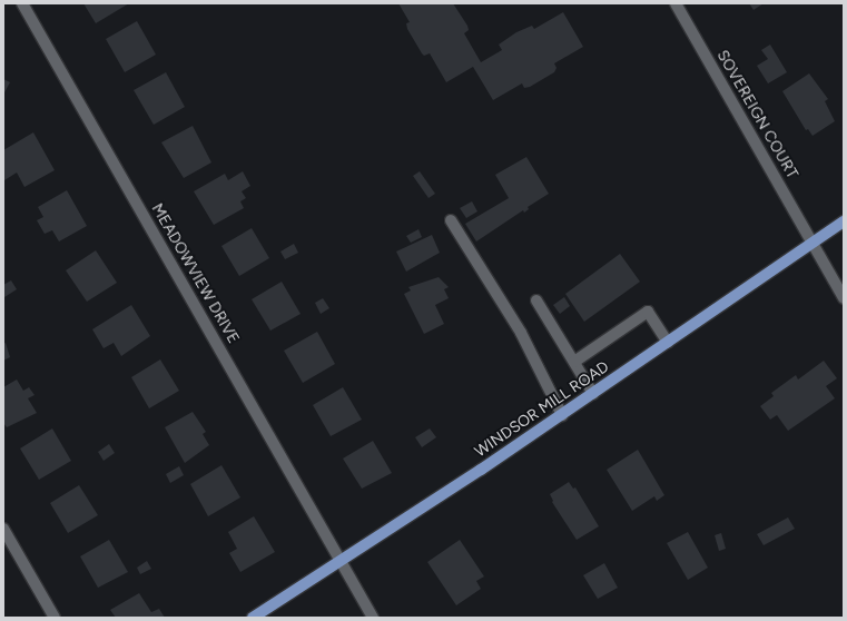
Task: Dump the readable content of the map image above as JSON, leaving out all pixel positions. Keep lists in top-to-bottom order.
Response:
{
  "streets": {
    "main road": ["WINDSOR MILL ROAD"],
    "street": ["SOVEREIGN COURT", "MEADOWVIEW DRIVE"]
  },
  "crossings": [
    ["SOVEREIGN COURT", "WINDSOR MILL ROAD"],
    ["MEADOWVIEW DRIVE", "WINDSOR MILL ROAD"]
  ]
}
